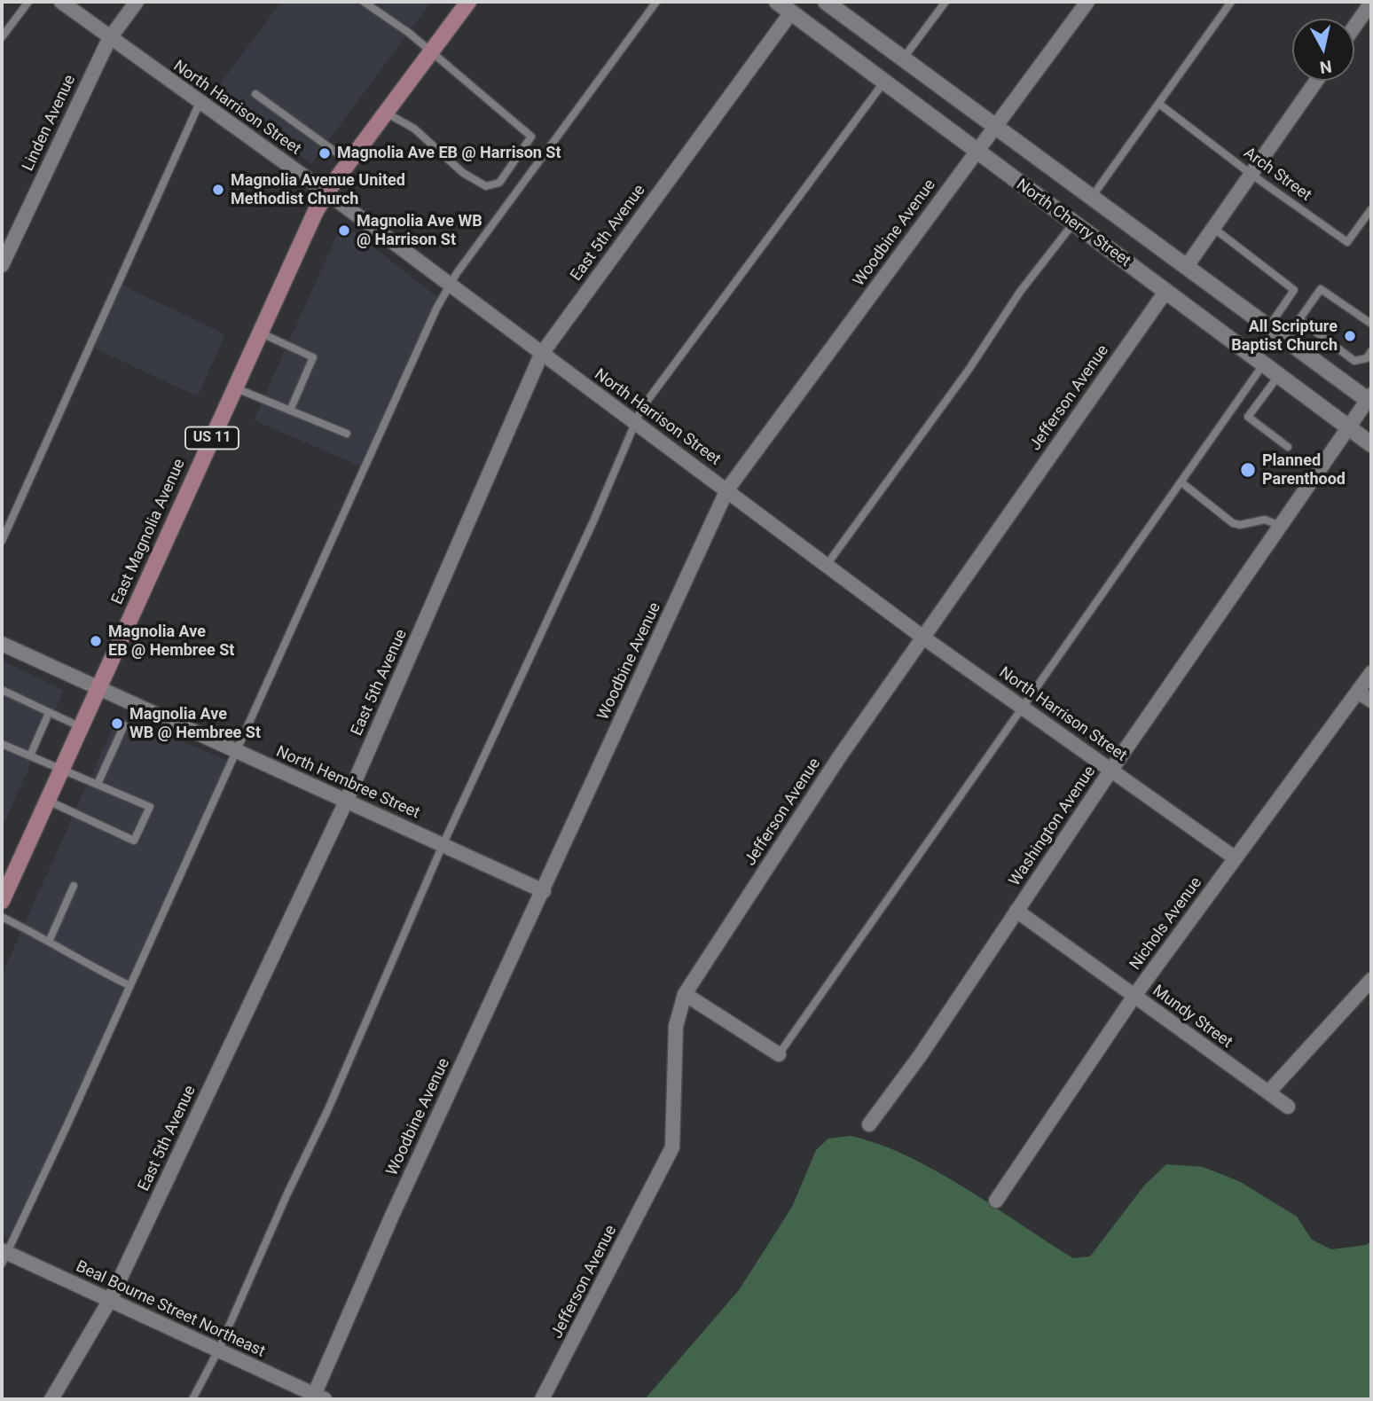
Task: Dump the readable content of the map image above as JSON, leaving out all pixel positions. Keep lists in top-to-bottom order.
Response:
{
  "streets": {
    "main road": ["North Cherry Street", "US 11", "East Magnolia Avenue"],
    "street": [
      "North Harrison Street",
      "Linden Avenue",
      "East 5th Avenue",
      "Woodbine Avenue",
      "Jefferson Avenue",
      "North Hembree Street",
      "Washington Avenue",
      "Nichols Avenue",
      "Mundy Street",
      "Beal Bourne Street Northeast"
    ],
    "lane": ["Arch Street"]
  },
  "crossings": [
    ["North Harrison Street", "Linden Avenue"],
    ["North Harrison Street", "East 5th Avenue"],
    ["North Harrison Street", "Woodbine Avenue"],
    ["North Harrison Street", "Jefferson Avenue"],
    ["North Harrison Street", "East Magnolia Avenue"],
    ["North Harrison Street", "Washington Avenue"],
    ["North Harrison Street", "Nichols Avenue"],
    ["North Cherry Street", "East 5th Avenue"],
    ["North Cherry Street", "Woodbine Avenue"],
    ["North Cherry Street", "Jefferson Avenue"],
    ["North Cherry Street", "Washington Avenue"],
    ["East 5th Avenue", "North Hembree Street"],
    ["East 5th Avenue", "Beal Bourne Street Northeast"],
    ["Woodbine Avenue", "North Hembree Street"],
    ["Woodbine Avenue", "Beal Bourne Street Northeast"],
    ["East Magnolia Avenue", "North Hembree Street"],
    ["Washington Avenue", "Mundy Street"],
    ["Nichols Avenue", "Mundy Street"]
  ],
  "places": [
    "Magnolia Ave EB @ Harrison St",
    "Magnolia Avenue United Methodist Church",
    "Magnolia Ave WB @ Harrison St",
    "All Scripture Baptist Church",
    "Planned Parenthood",
    "Magnolia Ave EB @ Hembree St",
    "Magnolia Ave WB @ Hembree St"
  ],
  "north": "bottom"
}
